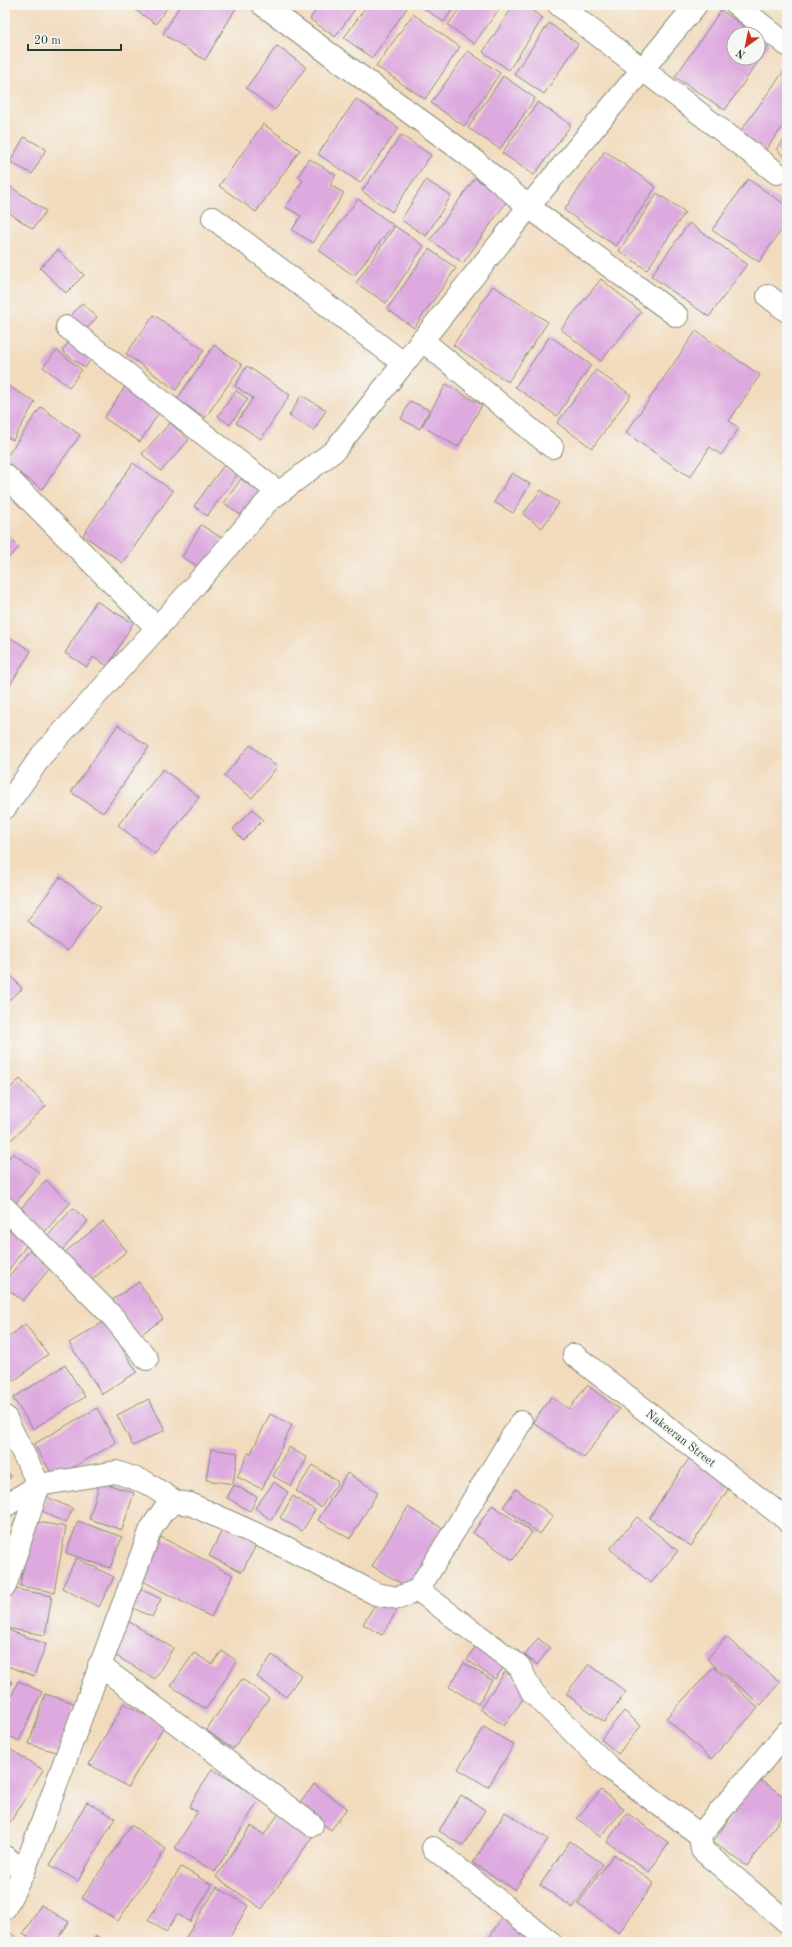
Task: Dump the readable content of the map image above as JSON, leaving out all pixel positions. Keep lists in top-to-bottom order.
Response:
{
  "streets": {
    "street": ["Nakeeran Street"]
  },
  "scale_bar": "20 m",
  "north": "bottom left"
}
